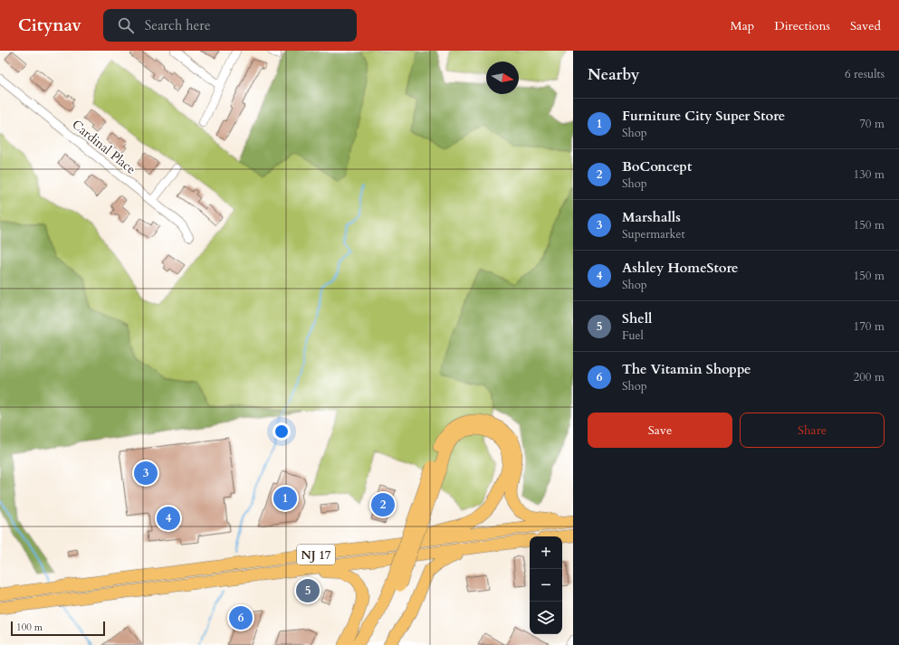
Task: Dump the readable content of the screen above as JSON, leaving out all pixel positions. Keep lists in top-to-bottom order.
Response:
{
  "streets": {
    "highway": ["NJ 17"],
    "street": ["Cardinal Place"]
  },
  "scale_bar": "100 m",
  "north": "right",
  "page": {
    "header": "Citynav",
    "search": "Search here",
    "nav": ["Map", "Directions", "Saved"],
    "heading": ["Nearby", "6 results"],
    "list": [
      {
        "mark": "1",
        "name": "Furniture City Super Store",
        "note": "Shop",
        "value": "70 m"
      },
      {
        "mark": "2",
        "name": "BoConcept",
        "note": "Shop",
        "value": "130 m"
      },
      {
        "mark": "3",
        "name": "Marshalls",
        "note": "Supermarket",
        "value": "150 m"
      },
      {
        "mark": "4",
        "name": "Ashley HomeStore",
        "note": "Shop",
        "value": "150 m"
      },
      {
        "mark": "5",
        "name": "Shell",
        "note": "Fuel",
        "value": "170 m"
      },
      {
        "mark": "6",
        "name": "The Vitamin Shoppe",
        "note": "Shop",
        "value": "200 m"
      }
    ],
    "buttons": ["Save", "Share"],
    "pins": [
      "3",
      "1",
      "2",
      "4",
      "5",
      "6"
    ],
    "map_buttons": ["+", "−"],
    "scale": "100 m"
  }
}
